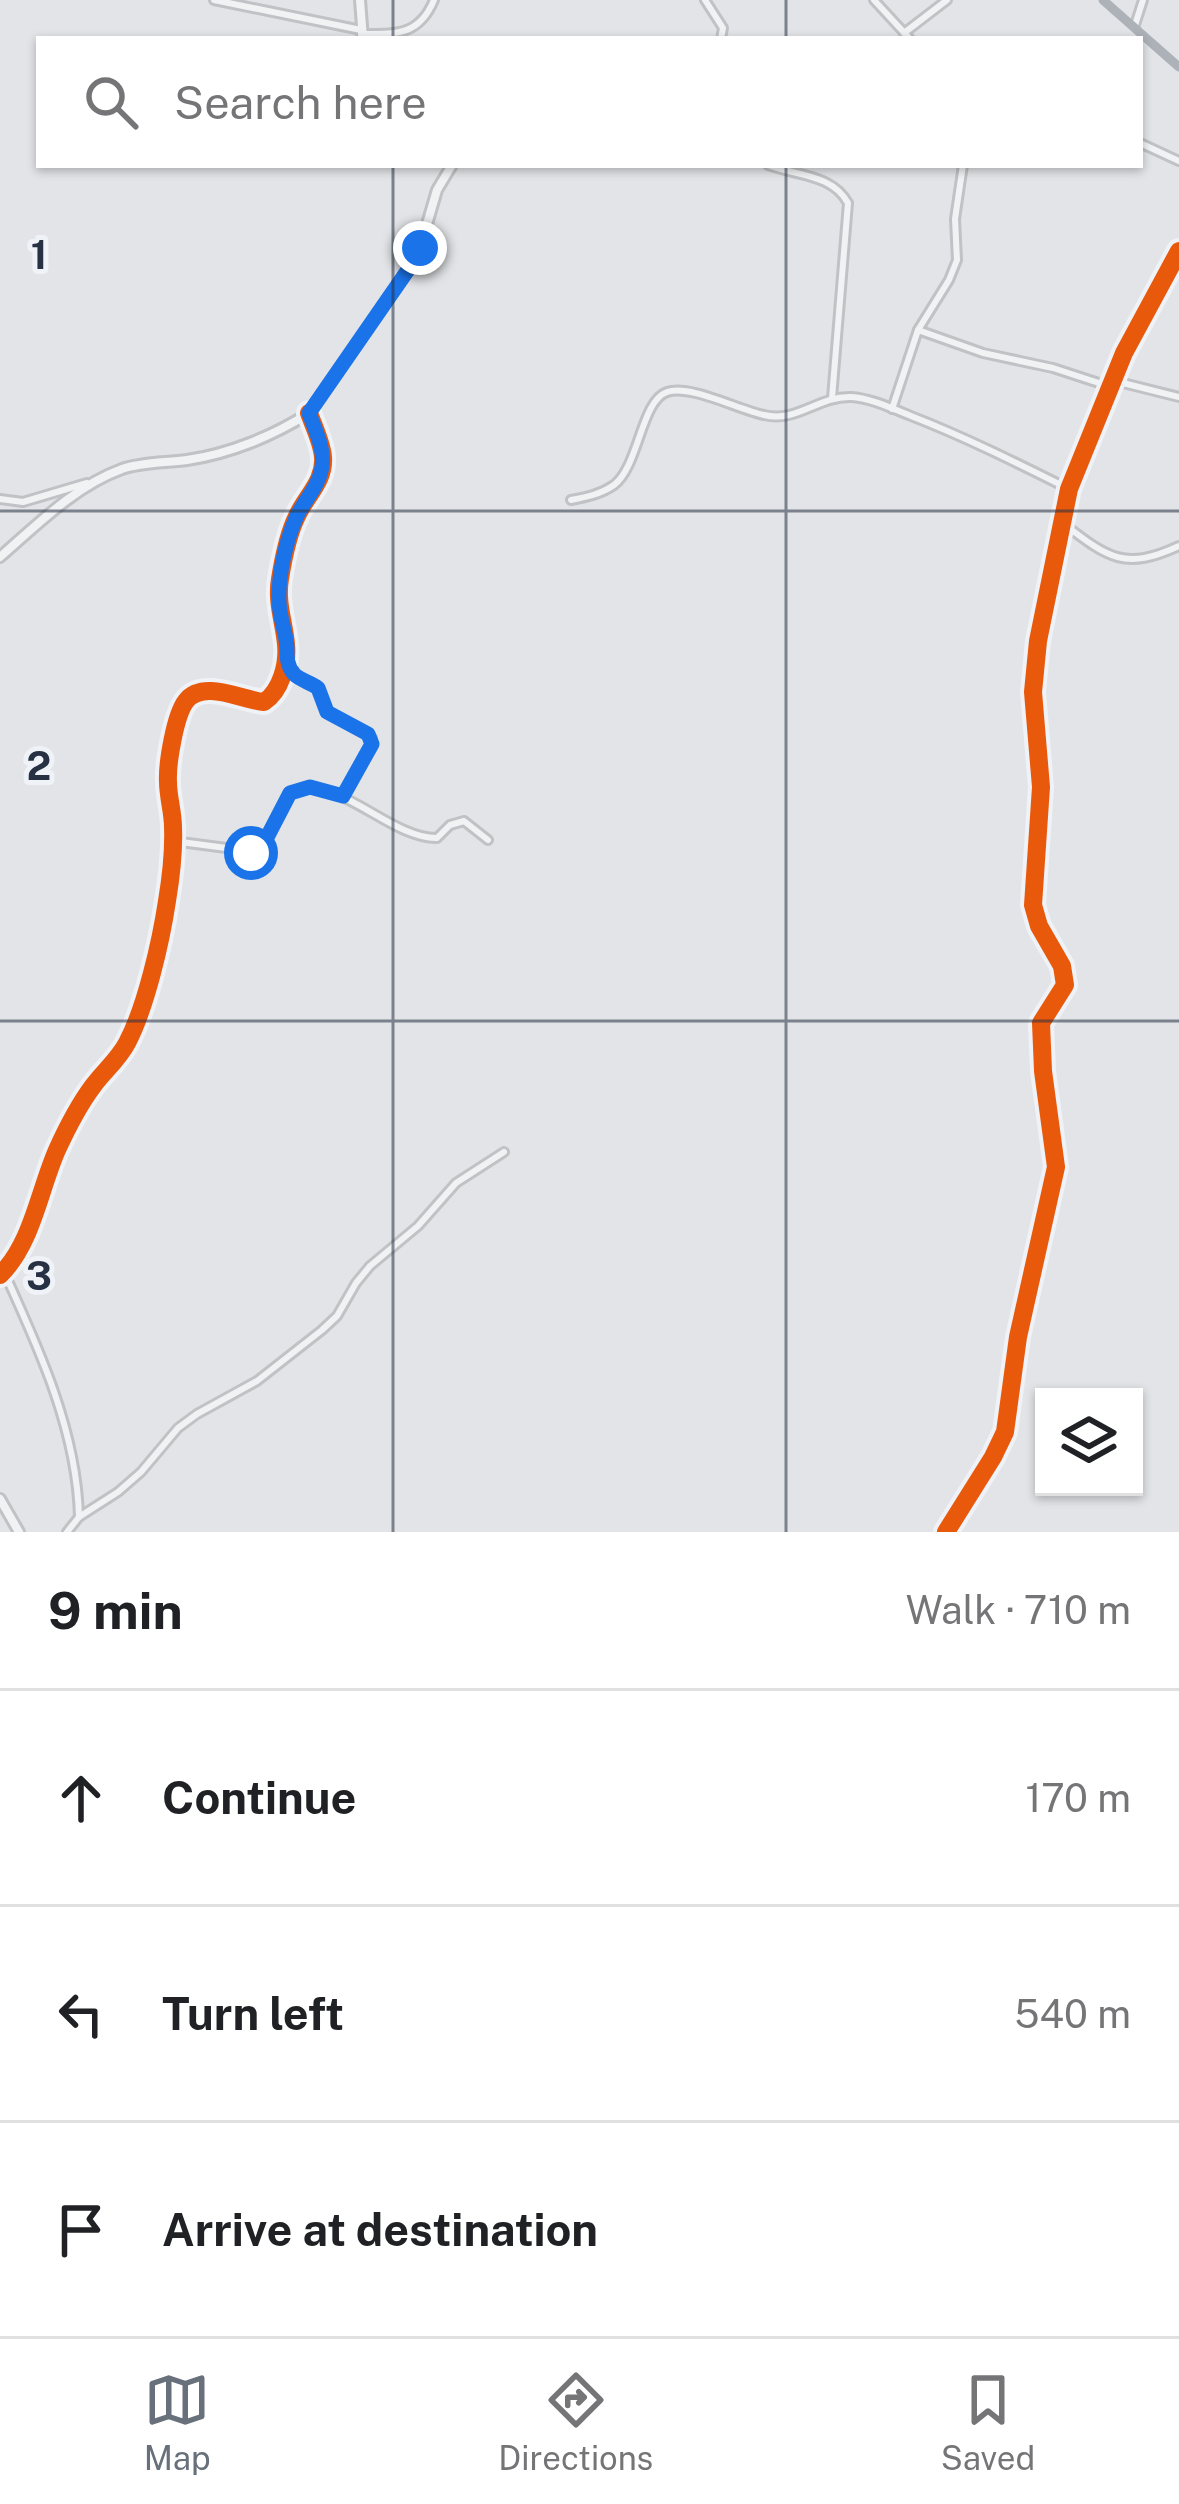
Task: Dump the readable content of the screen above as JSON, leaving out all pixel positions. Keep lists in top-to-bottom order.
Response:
{
  "page": {
    "search": "Search here",
    "heading": ["9 min", "Walk · 710 m"],
    "list": [
      ["Continue", "170 m"],
      ["Turn left", "540 m"],
      "Arrive at destination"
    ],
    "nav": ["Map", "Directions", "Saved"]
  },
  "grid": {
    "rows": ["1", "2", "3"]
  }
}
